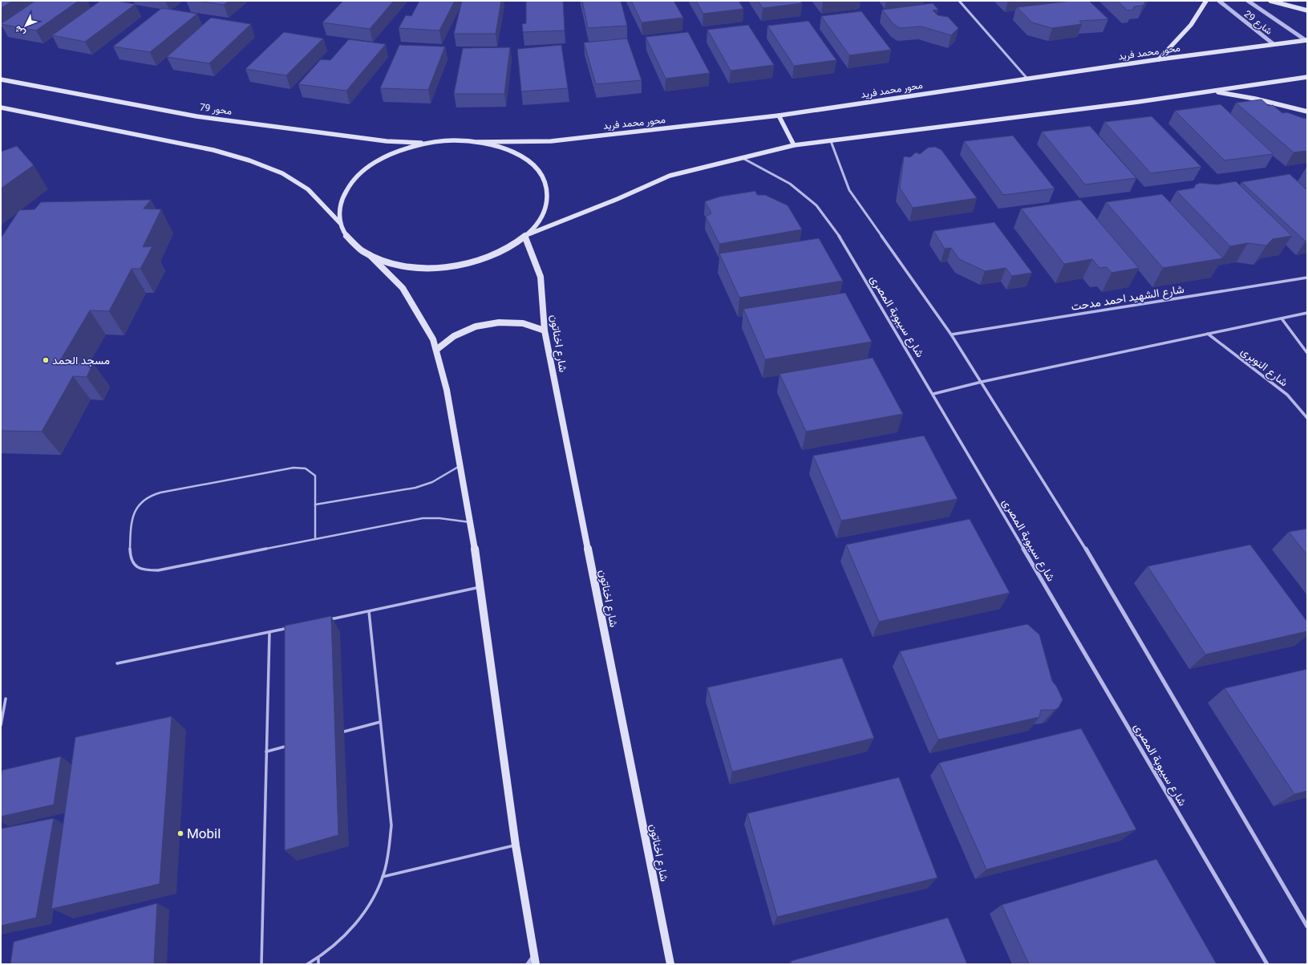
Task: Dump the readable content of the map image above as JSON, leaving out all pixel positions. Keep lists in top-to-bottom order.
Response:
{
  "streets": {
    "main road": ["محور محمد فريد", "محور 79", "شارع اخناتون"],
    "street": [
      "شارع 29",
      "شارع الشهيد احمد مدحت",
      "شارع سيبوبة المصرى",
      "شارع النوبرى"
    ]
  },
  "crossings": [
    ["شارع 29", "محور محمد فريد"]
  ],
  "places": ["مسجد الحمد", "Mobil"],
  "north": "bottom left"
}
